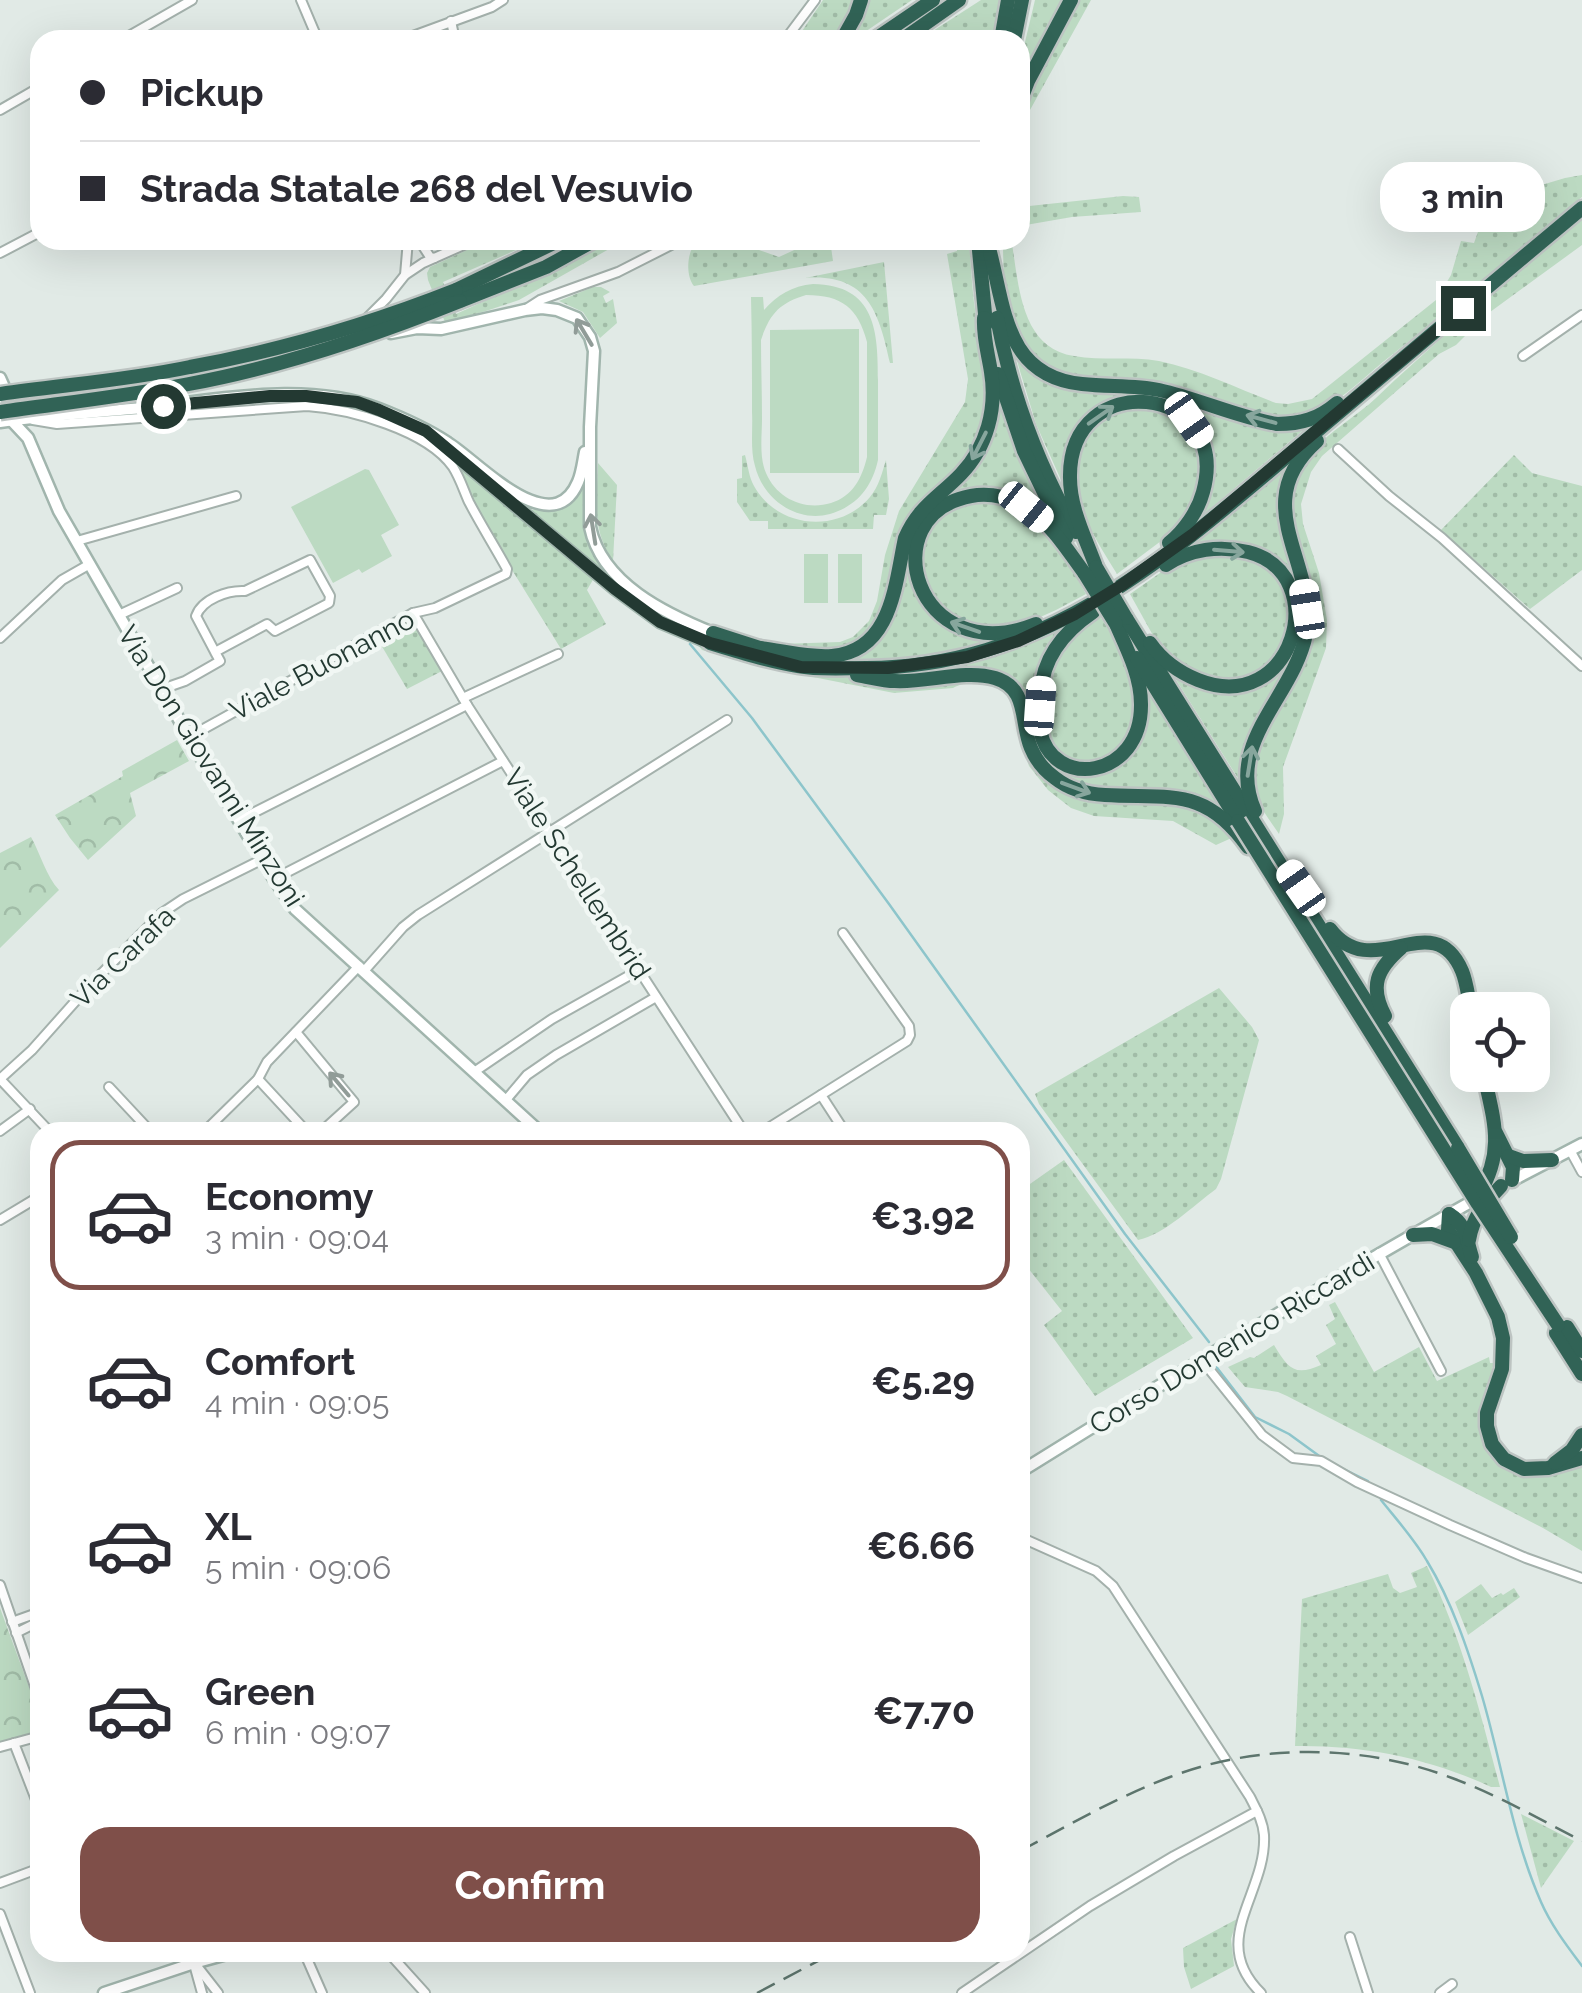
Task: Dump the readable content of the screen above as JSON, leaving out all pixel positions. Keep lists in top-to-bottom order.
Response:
{
  "streets": {
    "street": [
      "Viale Buonanno",
      "Via Don Giovanni Minzoni",
      "Viale Schellembrid",
      "Via Carafa",
      "Corso Domenico Riccardi"
    ]
  },
  "crossings": [
    ["Viale Buonanno", "Via Don Giovanni Minzoni"],
    ["Viale Buonanno", "Viale Schellembrid"],
    ["Via Don Giovanni Minzoni", "Via Carafa"]
  ],
  "page": {
    "banner": ["Pickup", "Strada Statale 268 del Vesuvio"],
    "bubble": "3 min",
    "list": [
      {
        "name": "Economy",
        "note": "3 min · 09:04",
        "value": "€3.92"
      },
      {
        "name": "Comfort",
        "note": "4 min · 09:05",
        "value": "€5.29"
      },
      {
        "name": "XL",
        "note": "5 min · 09:06",
        "value": "€6.66"
      },
      {
        "name": "Green",
        "note": "6 min · 09:07",
        "value": "€7.70"
      }
    ],
    "buttons": "Confirm"
  }
}
